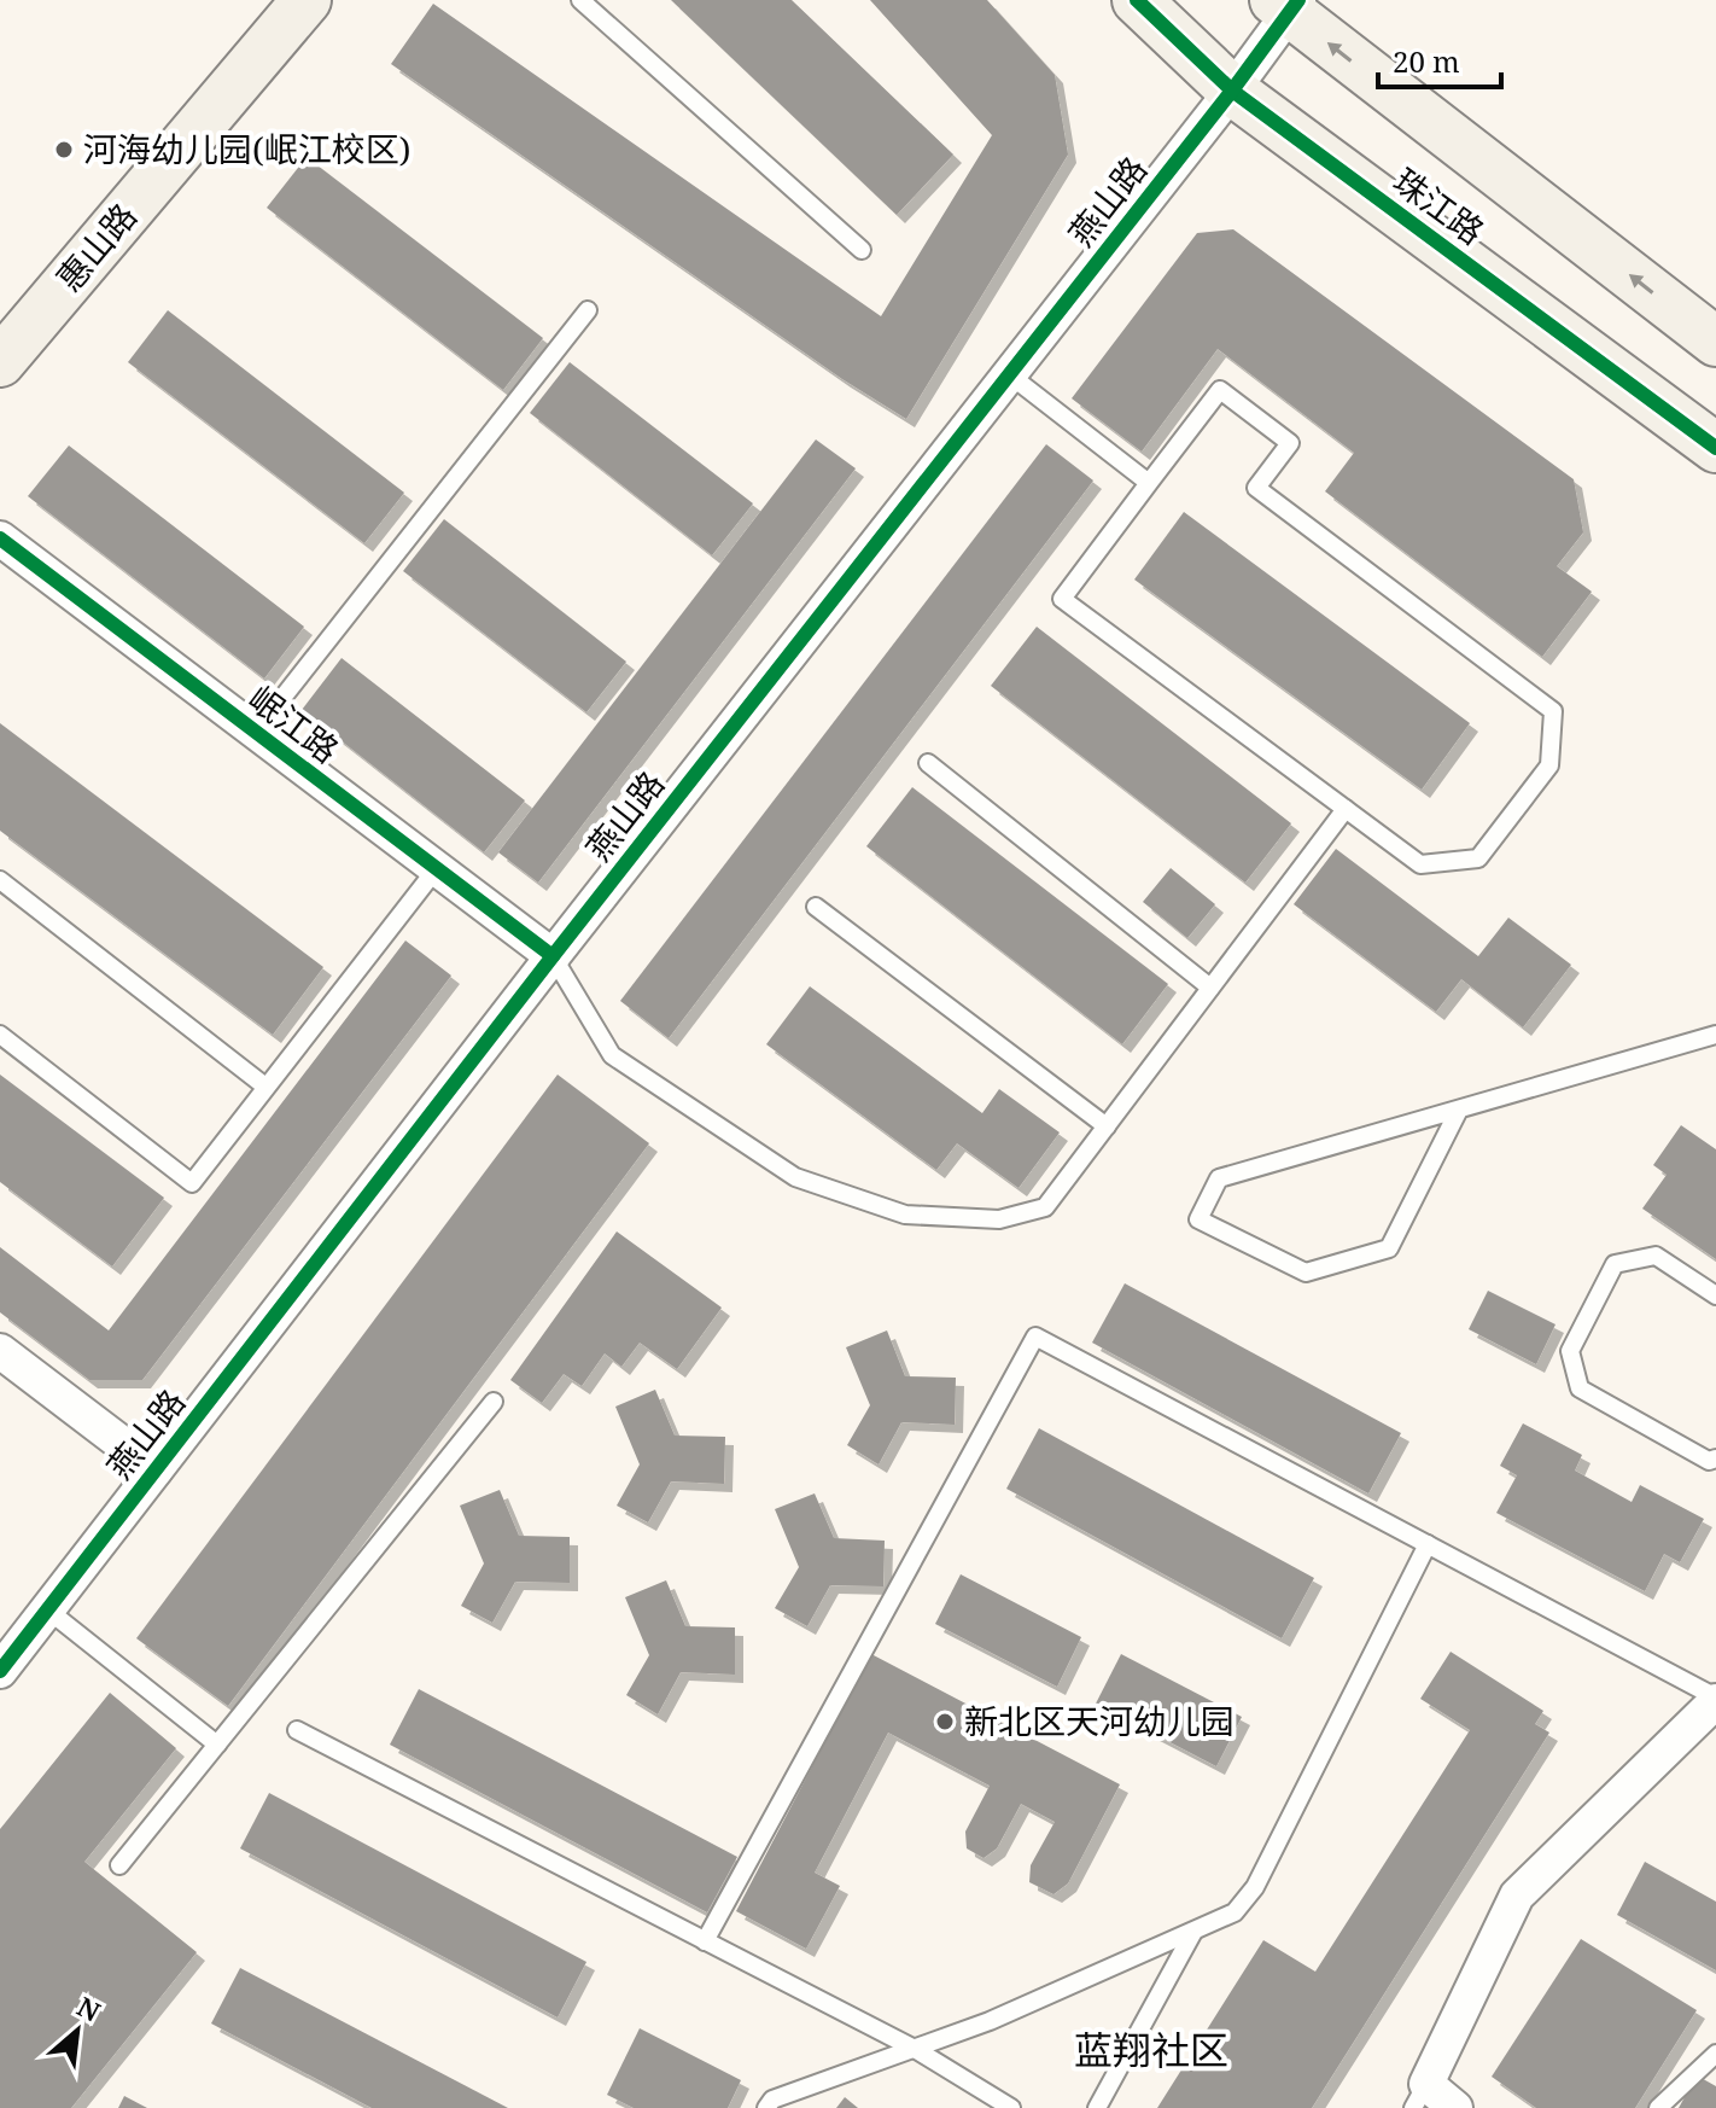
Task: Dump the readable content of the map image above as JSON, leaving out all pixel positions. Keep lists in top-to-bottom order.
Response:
{
  "streets": {
    "street": [
      "燕山路",
      "珠江路",
      "惠山路",
      "岷江路"
    ]
  },
  "crossings": [
    ["燕山路", "珠江路"],
    ["燕山路", "岷江路"]
  ],
  "districts": ["蓝翔社区"],
  "places": ["河海幼儿园(岷江校区)", "新北区天河幼儿园"],
  "scale_bar": "20 m",
  "north": "top right"
}
